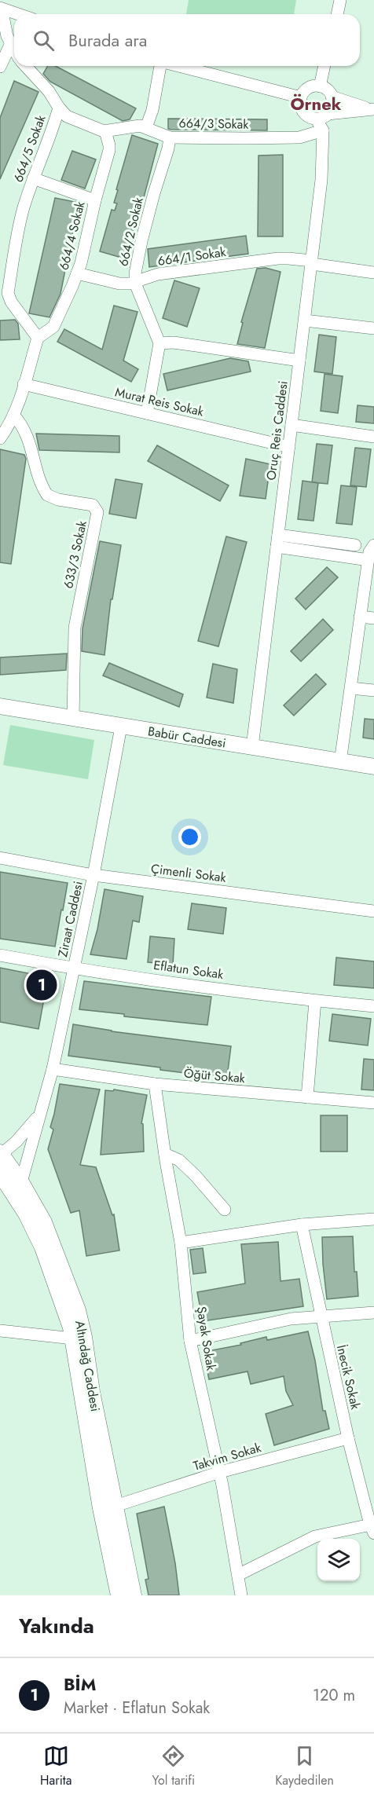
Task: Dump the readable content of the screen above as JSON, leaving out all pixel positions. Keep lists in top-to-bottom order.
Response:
{
  "streets": {
    "main road": ["Babür Caddesi", "Altındağ Caddesi"],
    "street": [
      "664/3 Sokak",
      "664/5 Sokak",
      "664/2 Sokak",
      "664/4 Sokak",
      "664/1 Sokak",
      "Murat Reis Sokak",
      "Oruç Reis Caddesi",
      "633/3 Sokak",
      "Çimenli Sokak",
      "Ziraat Caddesi",
      "Eflatun Sokak",
      "Öğüt Sokak",
      "Şayak Sokak",
      "İnecik Sokak",
      "Takvim Sokak"
    ]
  },
  "crossings": [
    ["664/3 Sokak", "664/2 Sokak"],
    ["664/3 Sokak", "664/4 Sokak"],
    ["664/3 Sokak", "Oruç Reis Caddesi"],
    ["664/5 Sokak", "664/4 Sokak"],
    ["664/2 Sokak", "664/1 Sokak"],
    ["664/4 Sokak", "664/1 Sokak"],
    ["664/1 Sokak", "Oruç Reis Caddesi"],
    ["Murat Reis Sokak", "Oruç Reis Caddesi"],
    ["Oruç Reis Caddesi", "Babür Caddesi"],
    ["633/3 Sokak", "Babür Caddesi"],
    ["Babür Caddesi", "Ziraat Caddesi"],
    ["Çimenli Sokak", "Ziraat Caddesi"],
    ["Ziraat Caddesi", "Eflatun Sokak"],
    ["Ziraat Caddesi", "Öğüt Sokak"],
    ["Ziraat Caddesi", "Altındağ Caddesi"],
    ["Öğüt Sokak", "Şayak Sokak"],
    ["Şayak Sokak", "Takvim Sokak"],
    ["Altındağ Caddesi", "Takvim Sokak"],
    ["İnecik Sokak", "Takvim Sokak"]
  ],
  "districts": ["Örnek"],
  "page": {
    "search": "Burada ara",
    "pins": "1",
    "heading": "Yakında",
    "list": [
      {
        "mark": "1",
        "name": "BİM",
        "note": "Market · Eflatun Sokak",
        "value": "120 m"
      }
    ],
    "nav": ["Harita", "Yol tarifi", "Kaydedilen"]
  }
}
